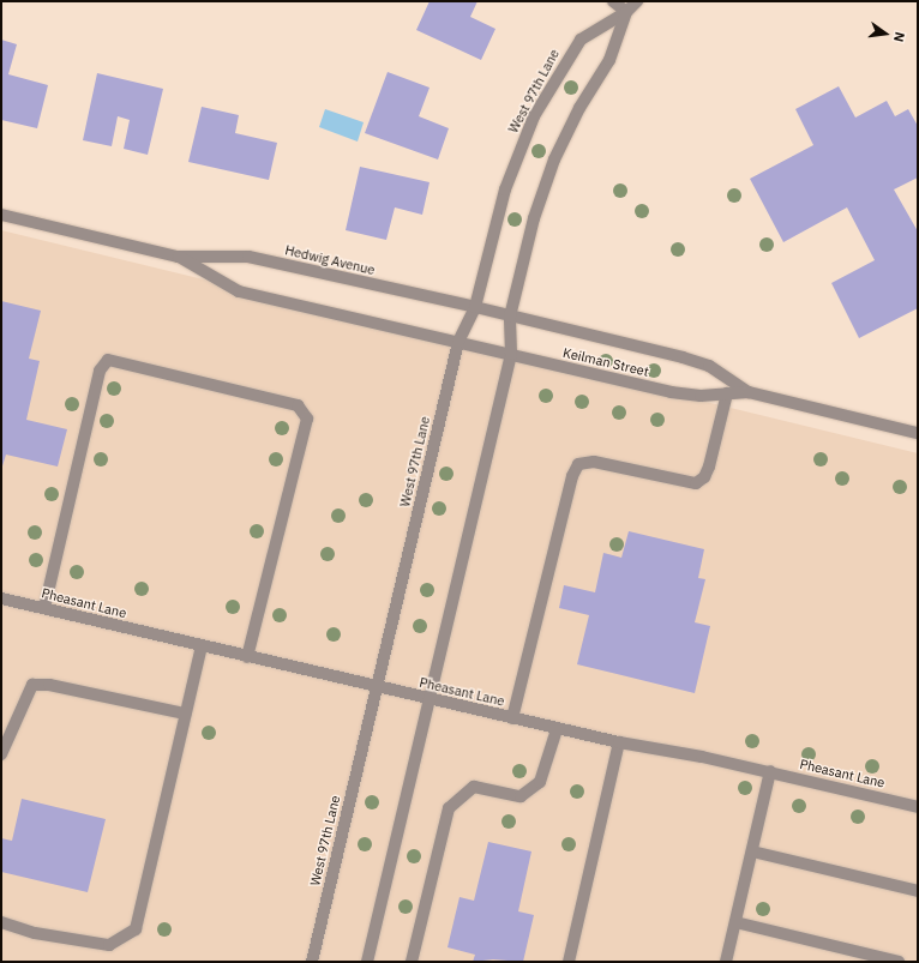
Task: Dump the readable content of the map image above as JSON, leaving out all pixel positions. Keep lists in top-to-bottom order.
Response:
{
  "streets": {
    "street": [
      "West 97th Lane",
      "Hedwig Avenue",
      "Keilman Street",
      "Pheasant Lane"
    ]
  },
  "crossings": [
    ["West 97th Lane", "Hedwig Avenue"],
    ["West 97th Lane", "Keilman Street"],
    ["West 97th Lane", "Pheasant Lane"],
    ["Hedwig Avenue", "Keilman Street"]
  ],
  "north": "right"
}
